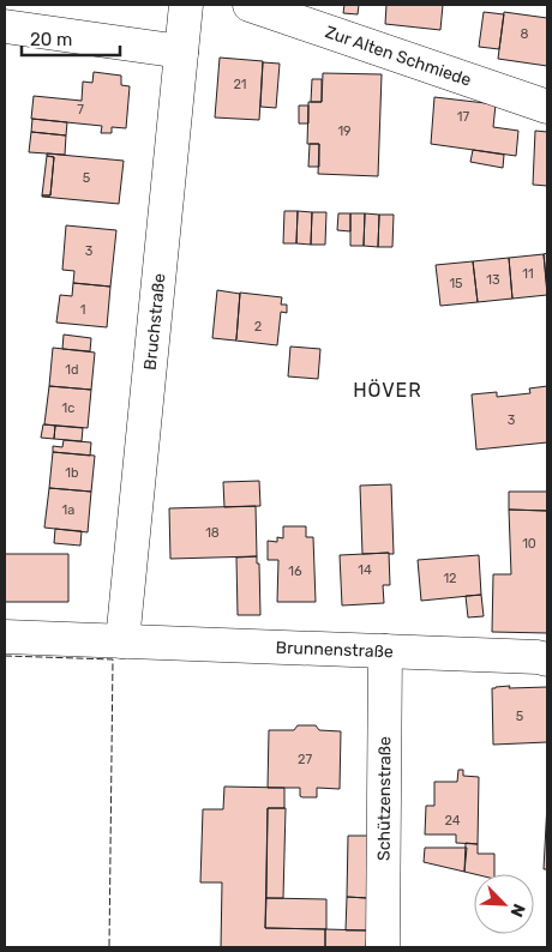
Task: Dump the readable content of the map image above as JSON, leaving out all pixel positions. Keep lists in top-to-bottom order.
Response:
{
  "streets": {
    "street": [
      "Zur Alten Schmiede",
      "Bruchstraße",
      "Brunnenstraße",
      "Schützenstraße"
    ]
  },
  "crossings": [
    ["Bruchstraße", "Brunnenstraße"],
    ["Brunnenstraße", "Schützenstraße"]
  ],
  "districts": ["HÖVER"],
  "house_numbers": [
    "8",
    "21",
    "7",
    "17",
    "19",
    "5",
    "3",
    "11",
    "13",
    "15",
    "1",
    "2",
    "1d",
    "1c",
    "3",
    "1b",
    "1a",
    "18",
    "10",
    "14",
    "16",
    "12",
    "5",
    "27",
    "24"
  ],
  "scale_bar": "20 m",
  "north": "bottom right"
}
